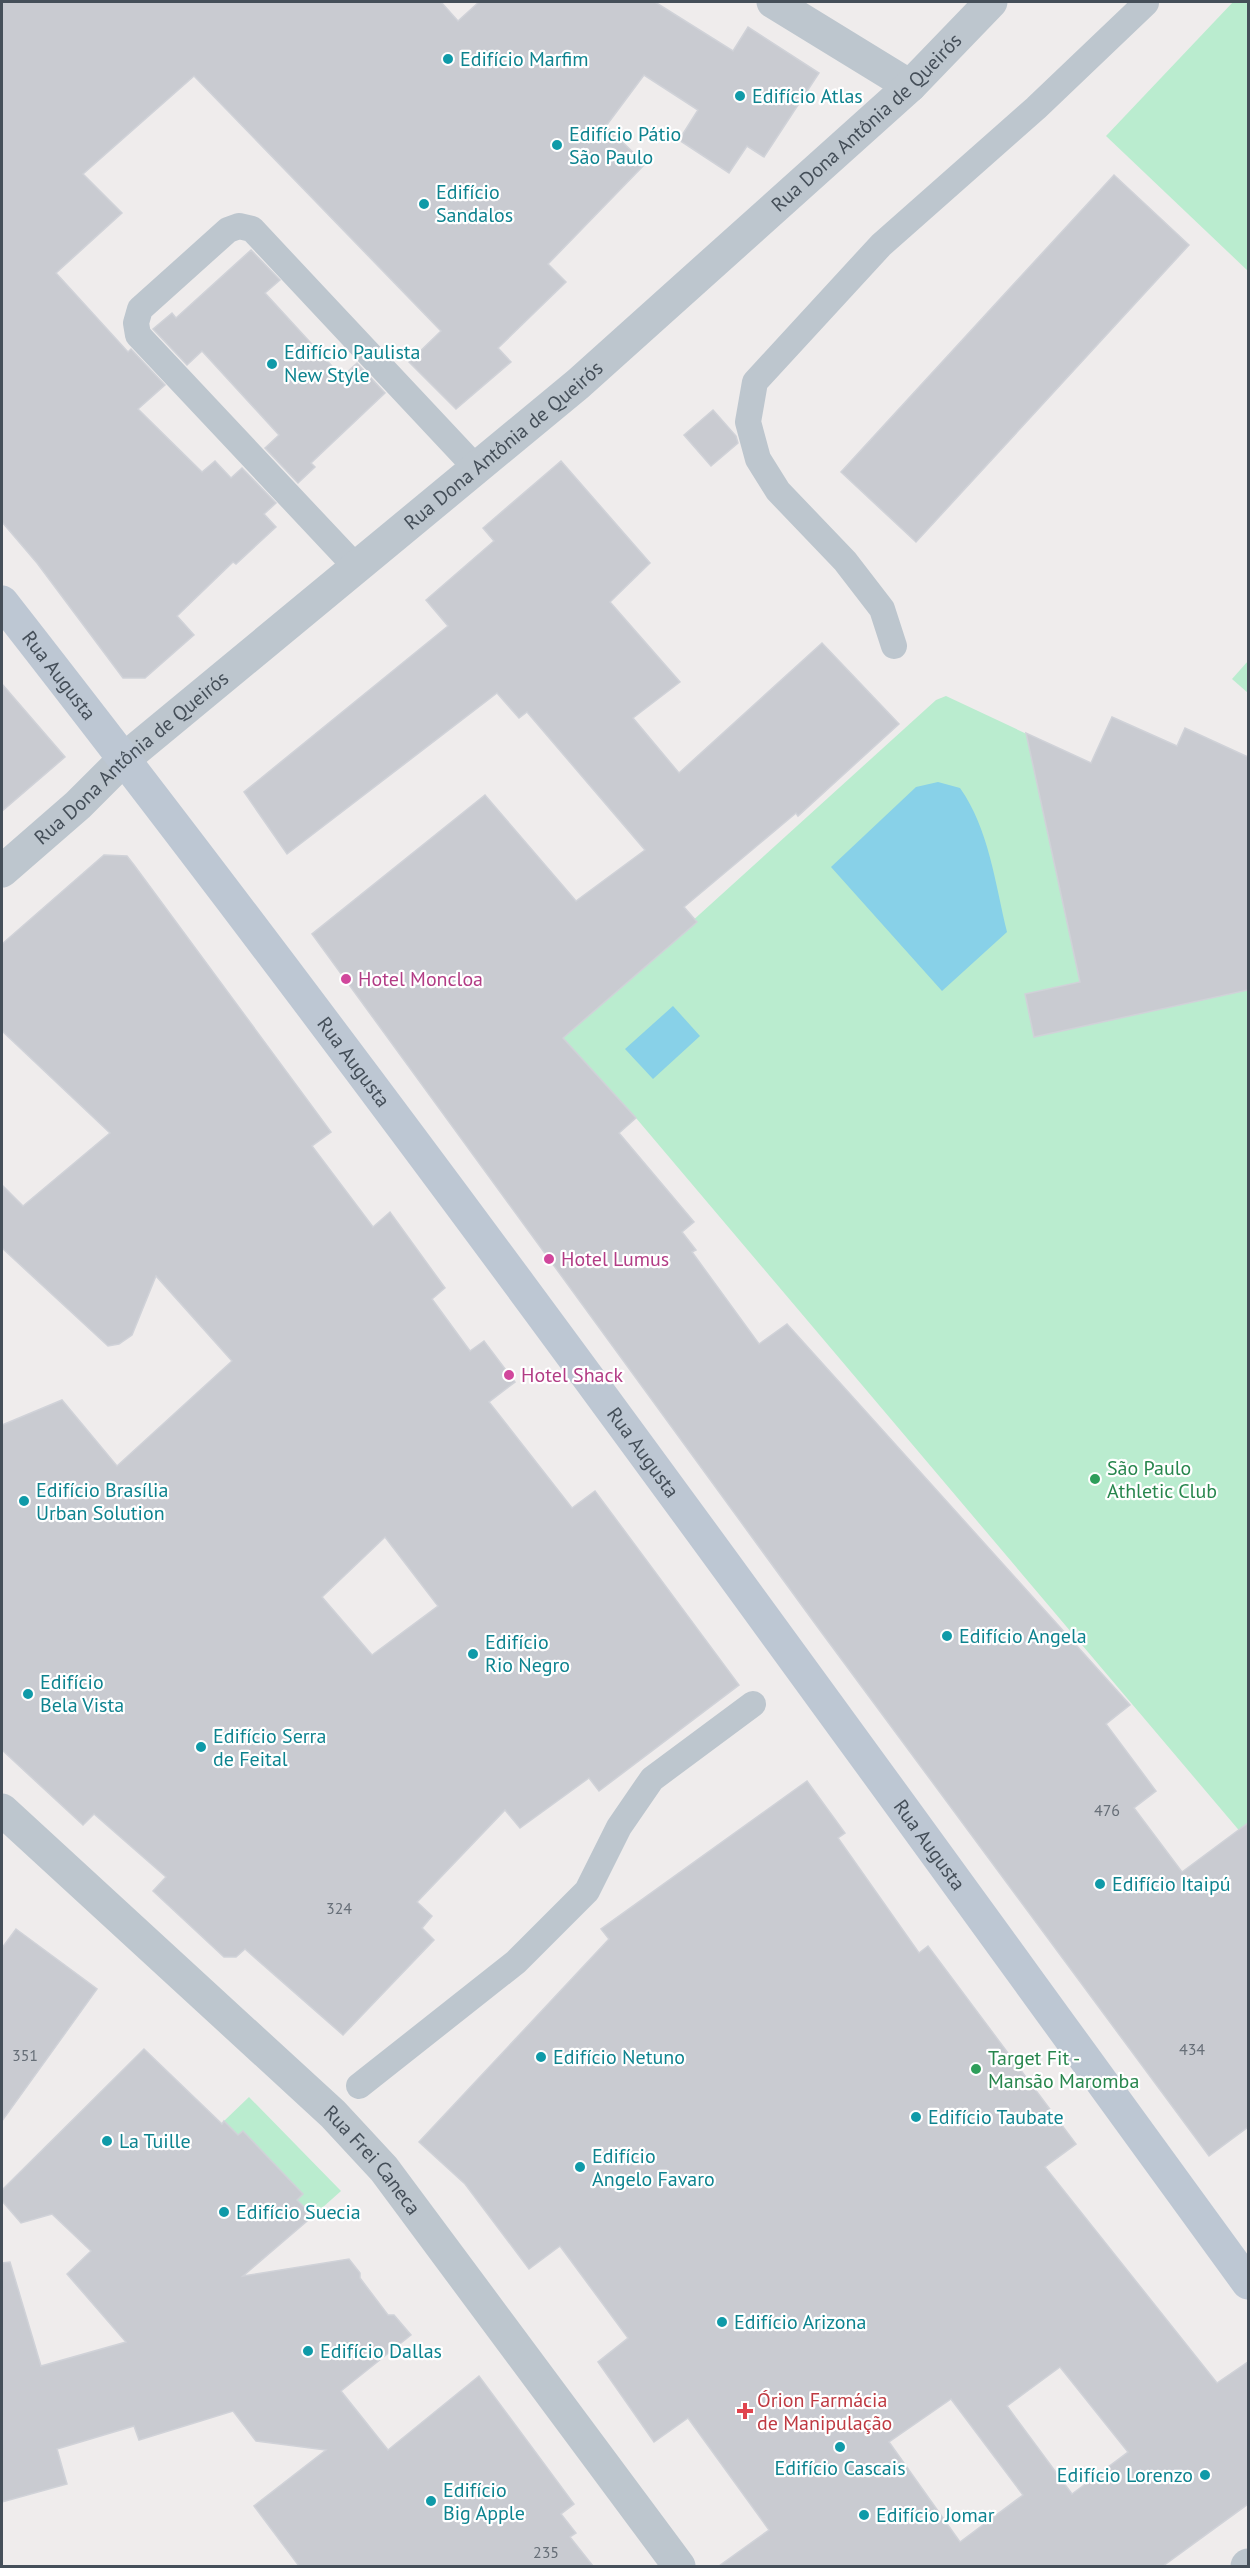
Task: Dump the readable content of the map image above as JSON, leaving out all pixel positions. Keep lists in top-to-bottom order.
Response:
{
  "streets": {
    "main road": ["Rua Augusta"],
    "street": ["Rua Dona Antônia de Queirós", "Rua Frei Caneca"]
  },
  "crossings": [
    ["Rua Dona Antônia de Queirós", "Rua Augusta"]
  ],
  "places": {
    "other": [
      "Edifício Marfim",
      "Edifício Atlas",
      "Edifício Pátio São Paulo",
      "Edifício Sandalos",
      "Edifício Paulista New Style",
      "Hotel Moncloa",
      "Hotel Lumus",
      "Hotel Shack",
      "São Paulo Athletic Club",
      "Edifício Brasília Urban Solution",
      "Edifício Angela",
      "Edifício Rio Negro",
      "Edifício Bela Vista",
      "Edifício Serra de Feital",
      "Edifício Itaipú",
      "Edifício Netuno",
      "Target Fit - Mansão Maromba",
      "Edifício Taubate",
      "La Tuille",
      "Edifício Angelo Favaro",
      "Edifício Suecia",
      "Edifício Arizona",
      "Edifício Dallas",
      "Edifício Cascais",
      "Edifício Lorenzo",
      "Edifício Big Apple",
      "Edifício Jomar"
    ],
    "health": ["Órion Farmácia de Manipulação"]
  },
  "house_numbers": [
    "476",
    "324",
    "434",
    "351",
    "235"
  ]
}
